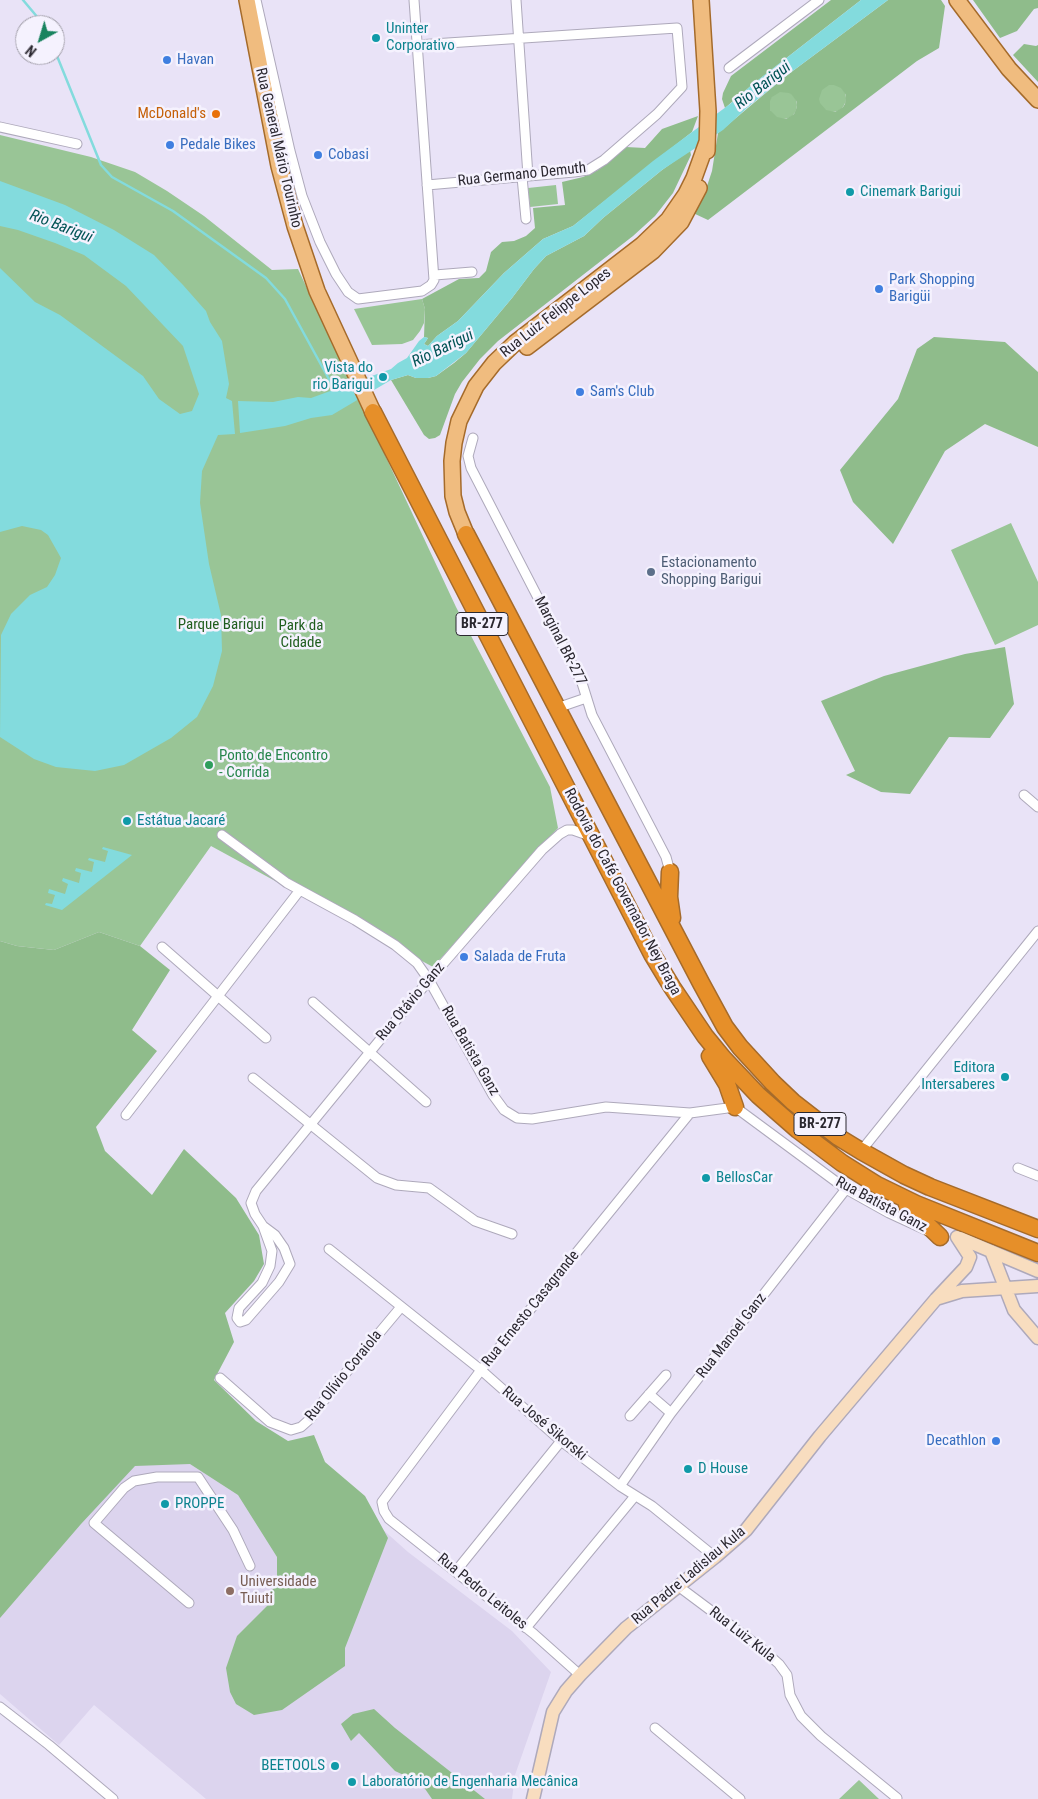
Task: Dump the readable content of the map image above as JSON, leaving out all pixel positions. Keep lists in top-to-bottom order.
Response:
{
  "streets": {
    "highway": ["BR-277", "Rodovia do Café Governador Ney Braga"],
    "main road": ["Rua General Mário Tourinho", "Rua Luiz Felippe Lopes"],
    "street": [
      "Rua Germano Demuth",
      "Marginal BR-277",
      "Rua Otávio Ganz",
      "Rua Batista Ganz",
      "Rua Ernesto Casagrande",
      "Rua Manoel Ganz",
      "Rua Olívio Coraiola",
      "Rua José Sikorski",
      "Rua Padre Ladislau Kula",
      "Rua Pedro Leitoles",
      "Rua Luiz Kula"
    ]
  },
  "crossings": [
    ["Rua General Mário Tourinho", "Rodovia do Café Governador Ney Braga"],
    ["Rua Luiz Felippe Lopes", "Rodovia do Café Governador Ney Braga"],
    ["Rodovia do Café Governador Ney Braga", "Rua Otávio Ganz"],
    ["Rua Otávio Ganz", "Rua Batista Ganz"],
    ["Rua Batista Ganz", "Rua Ernesto Casagrande"],
    ["Rua Batista Ganz", "Rua Manoel Ganz"],
    ["Rua Ernesto Casagrande", "Rua José Sikorski"],
    ["Rua Ernesto Casagrande", "Rua Pedro Leitoles"],
    ["Rua Manoel Ganz", "Rua José Sikorski"],
    ["Rua Olívio Coraiola", "Rua José Sikorski"],
    ["Rua José Sikorski", "Rua Padre Ladislau Kula"],
    ["Rua Padre Ladislau Kula", "Rua Pedro Leitoles"],
    ["Rua Padre Ladislau Kula", "Rua Luiz Kula"]
  ],
  "water": ["Rio Barigui"],
  "parks": ["Parque Barigui", "Park da Cidade"],
  "places": [
    "Uninter Corporativo",
    "Havan",
    "McDonald's",
    "Pedale Bikes",
    "Cobasi",
    "Cinemark Barigui",
    "Park Shopping Barigüi",
    "Vista do rio Barigui",
    "Sam's Club",
    "Estacionamento Shopping Barigui",
    "Ponto de Encontro - Corrida",
    "Estátua Jacaré",
    "Salada de Fruta",
    "Editora Intersaberes",
    "BellosCar",
    "Decathlon",
    "D House",
    "PROPPE",
    "Universidade Tuiuti",
    "BEETOOLS",
    "Laboratório de Engenharia Mecânica"
  ],
  "north": "bottom left"
}
